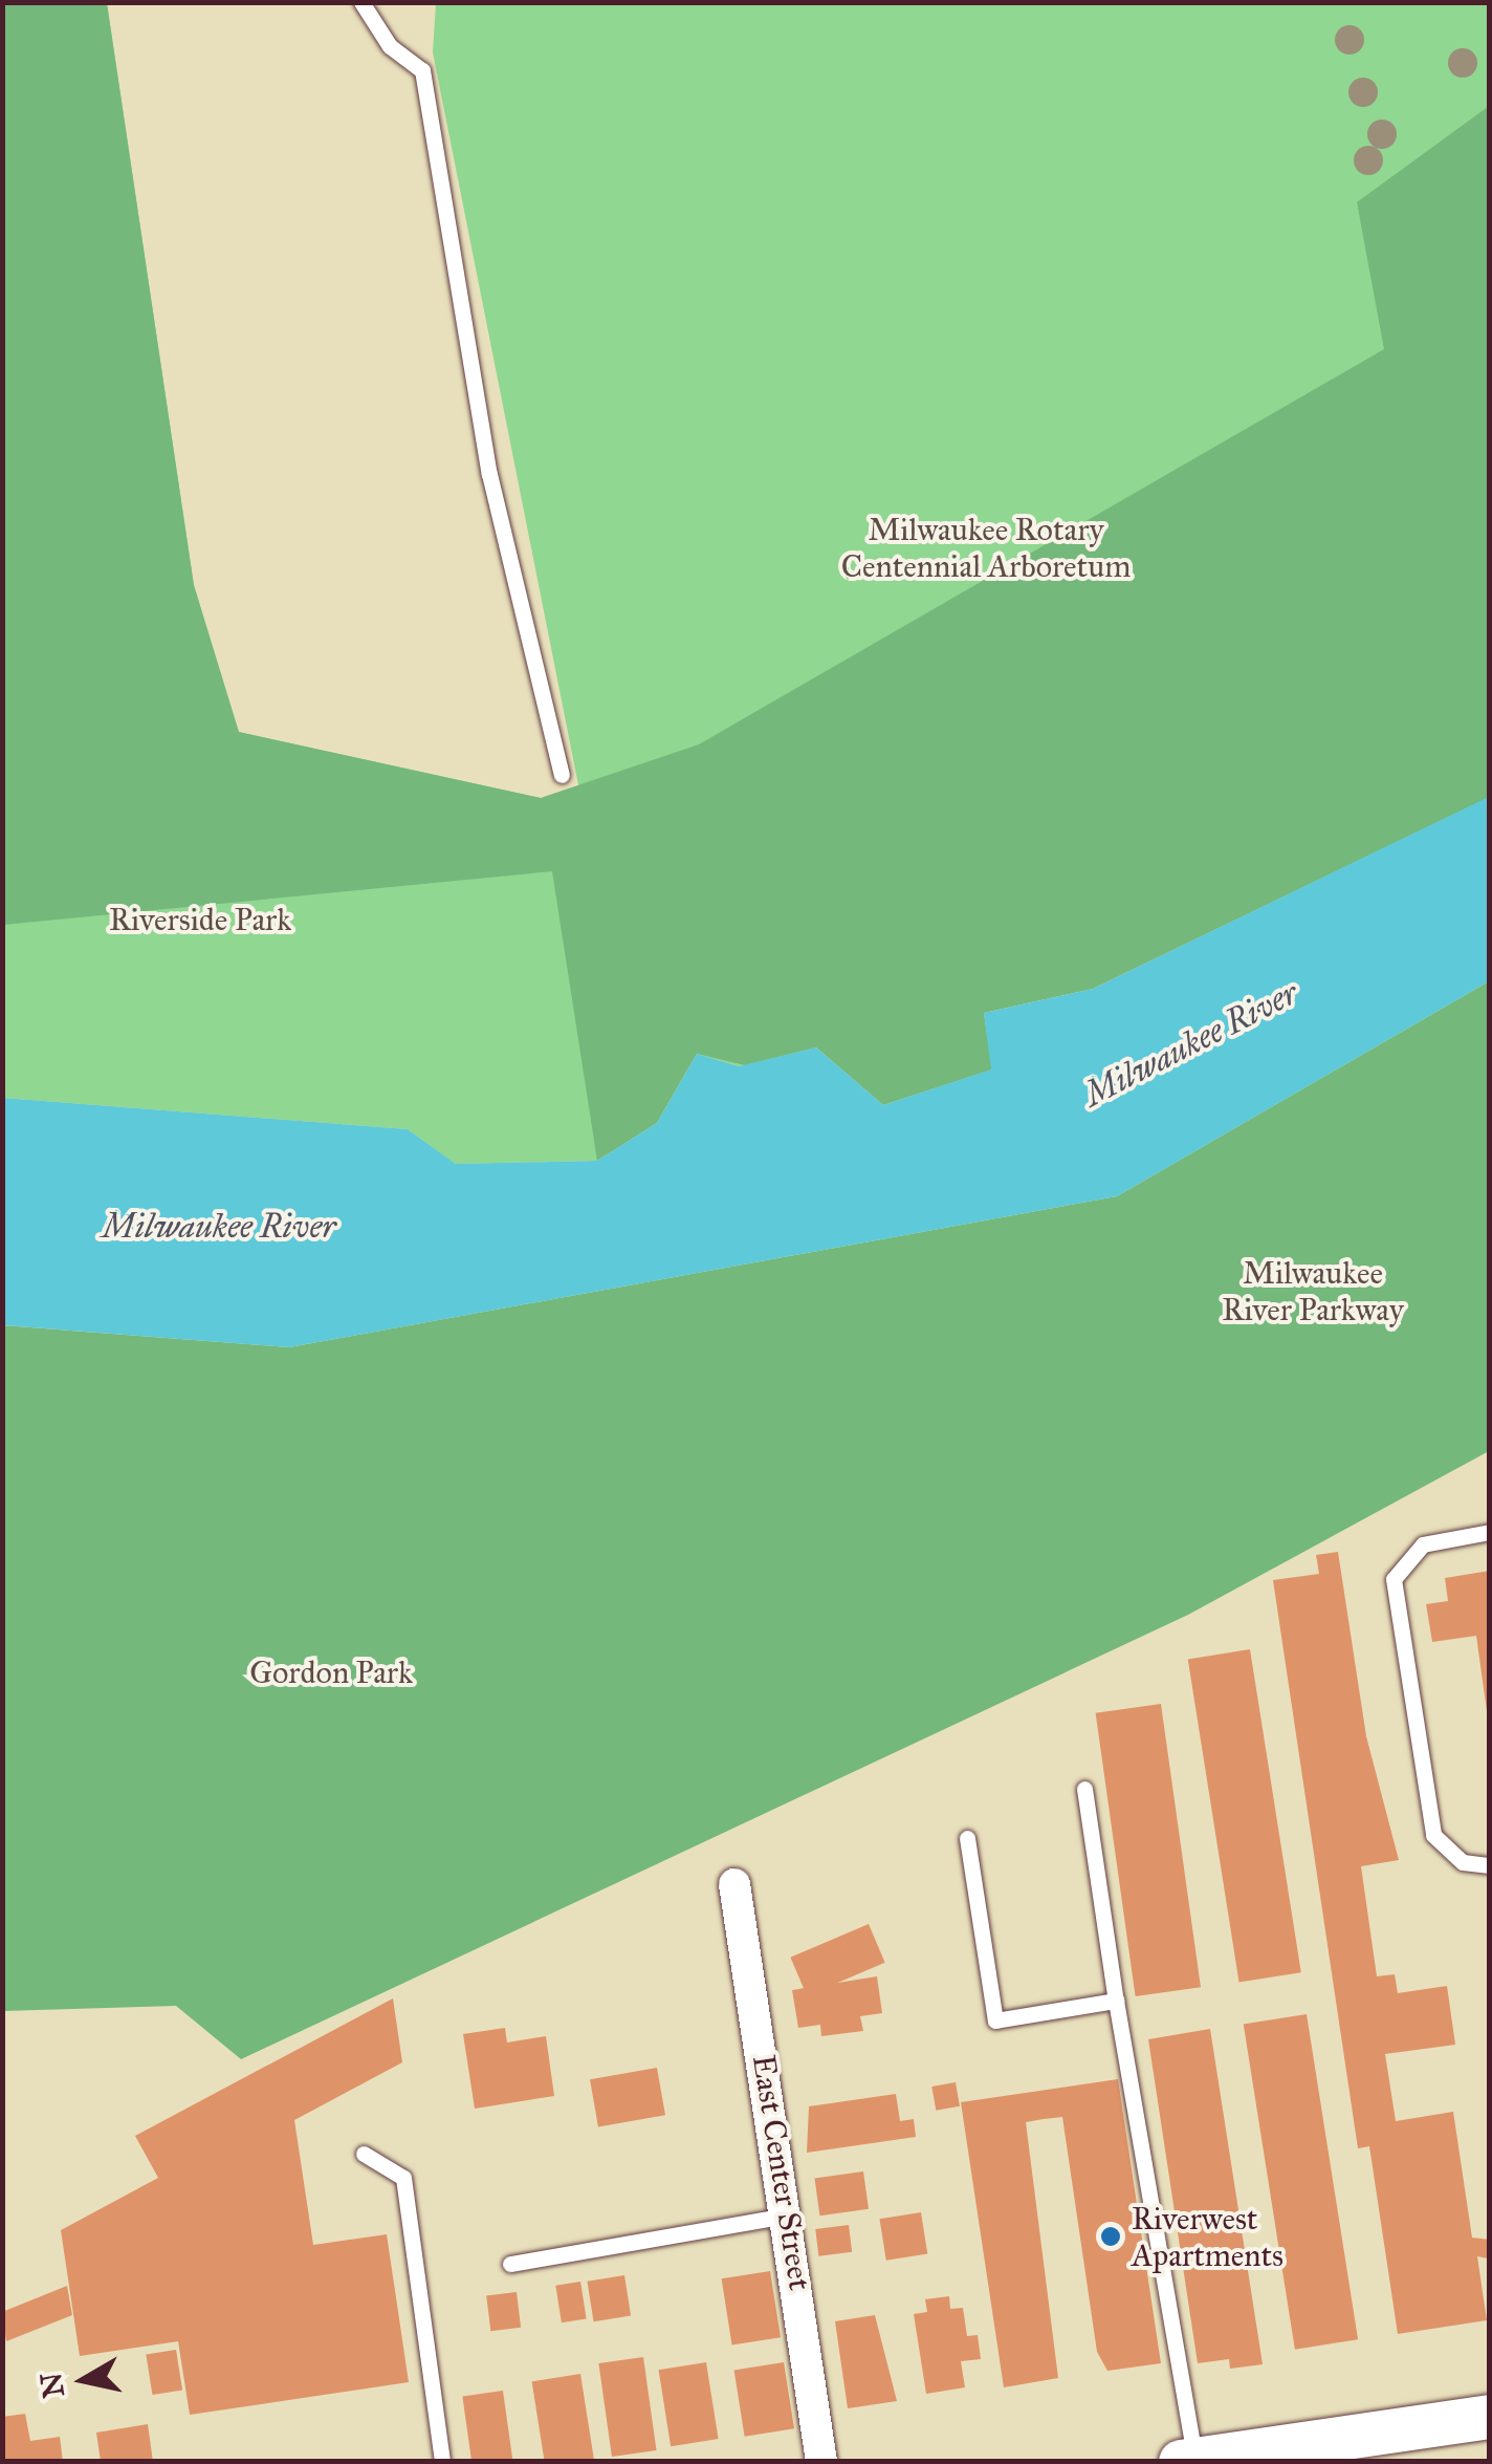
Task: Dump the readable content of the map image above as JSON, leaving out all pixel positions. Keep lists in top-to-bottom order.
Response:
{
  "streets": {
    "street": ["East Center Street"]
  },
  "water": ["Milwaukee River"],
  "parks": [
    "Milwaukee Rotary Centennial Arboretum",
    "Riverside Park",
    "Milwaukee River Parkway",
    "Gordon Park"
  ],
  "places": ["Riverwest Apartments"],
  "north": "left"
}
